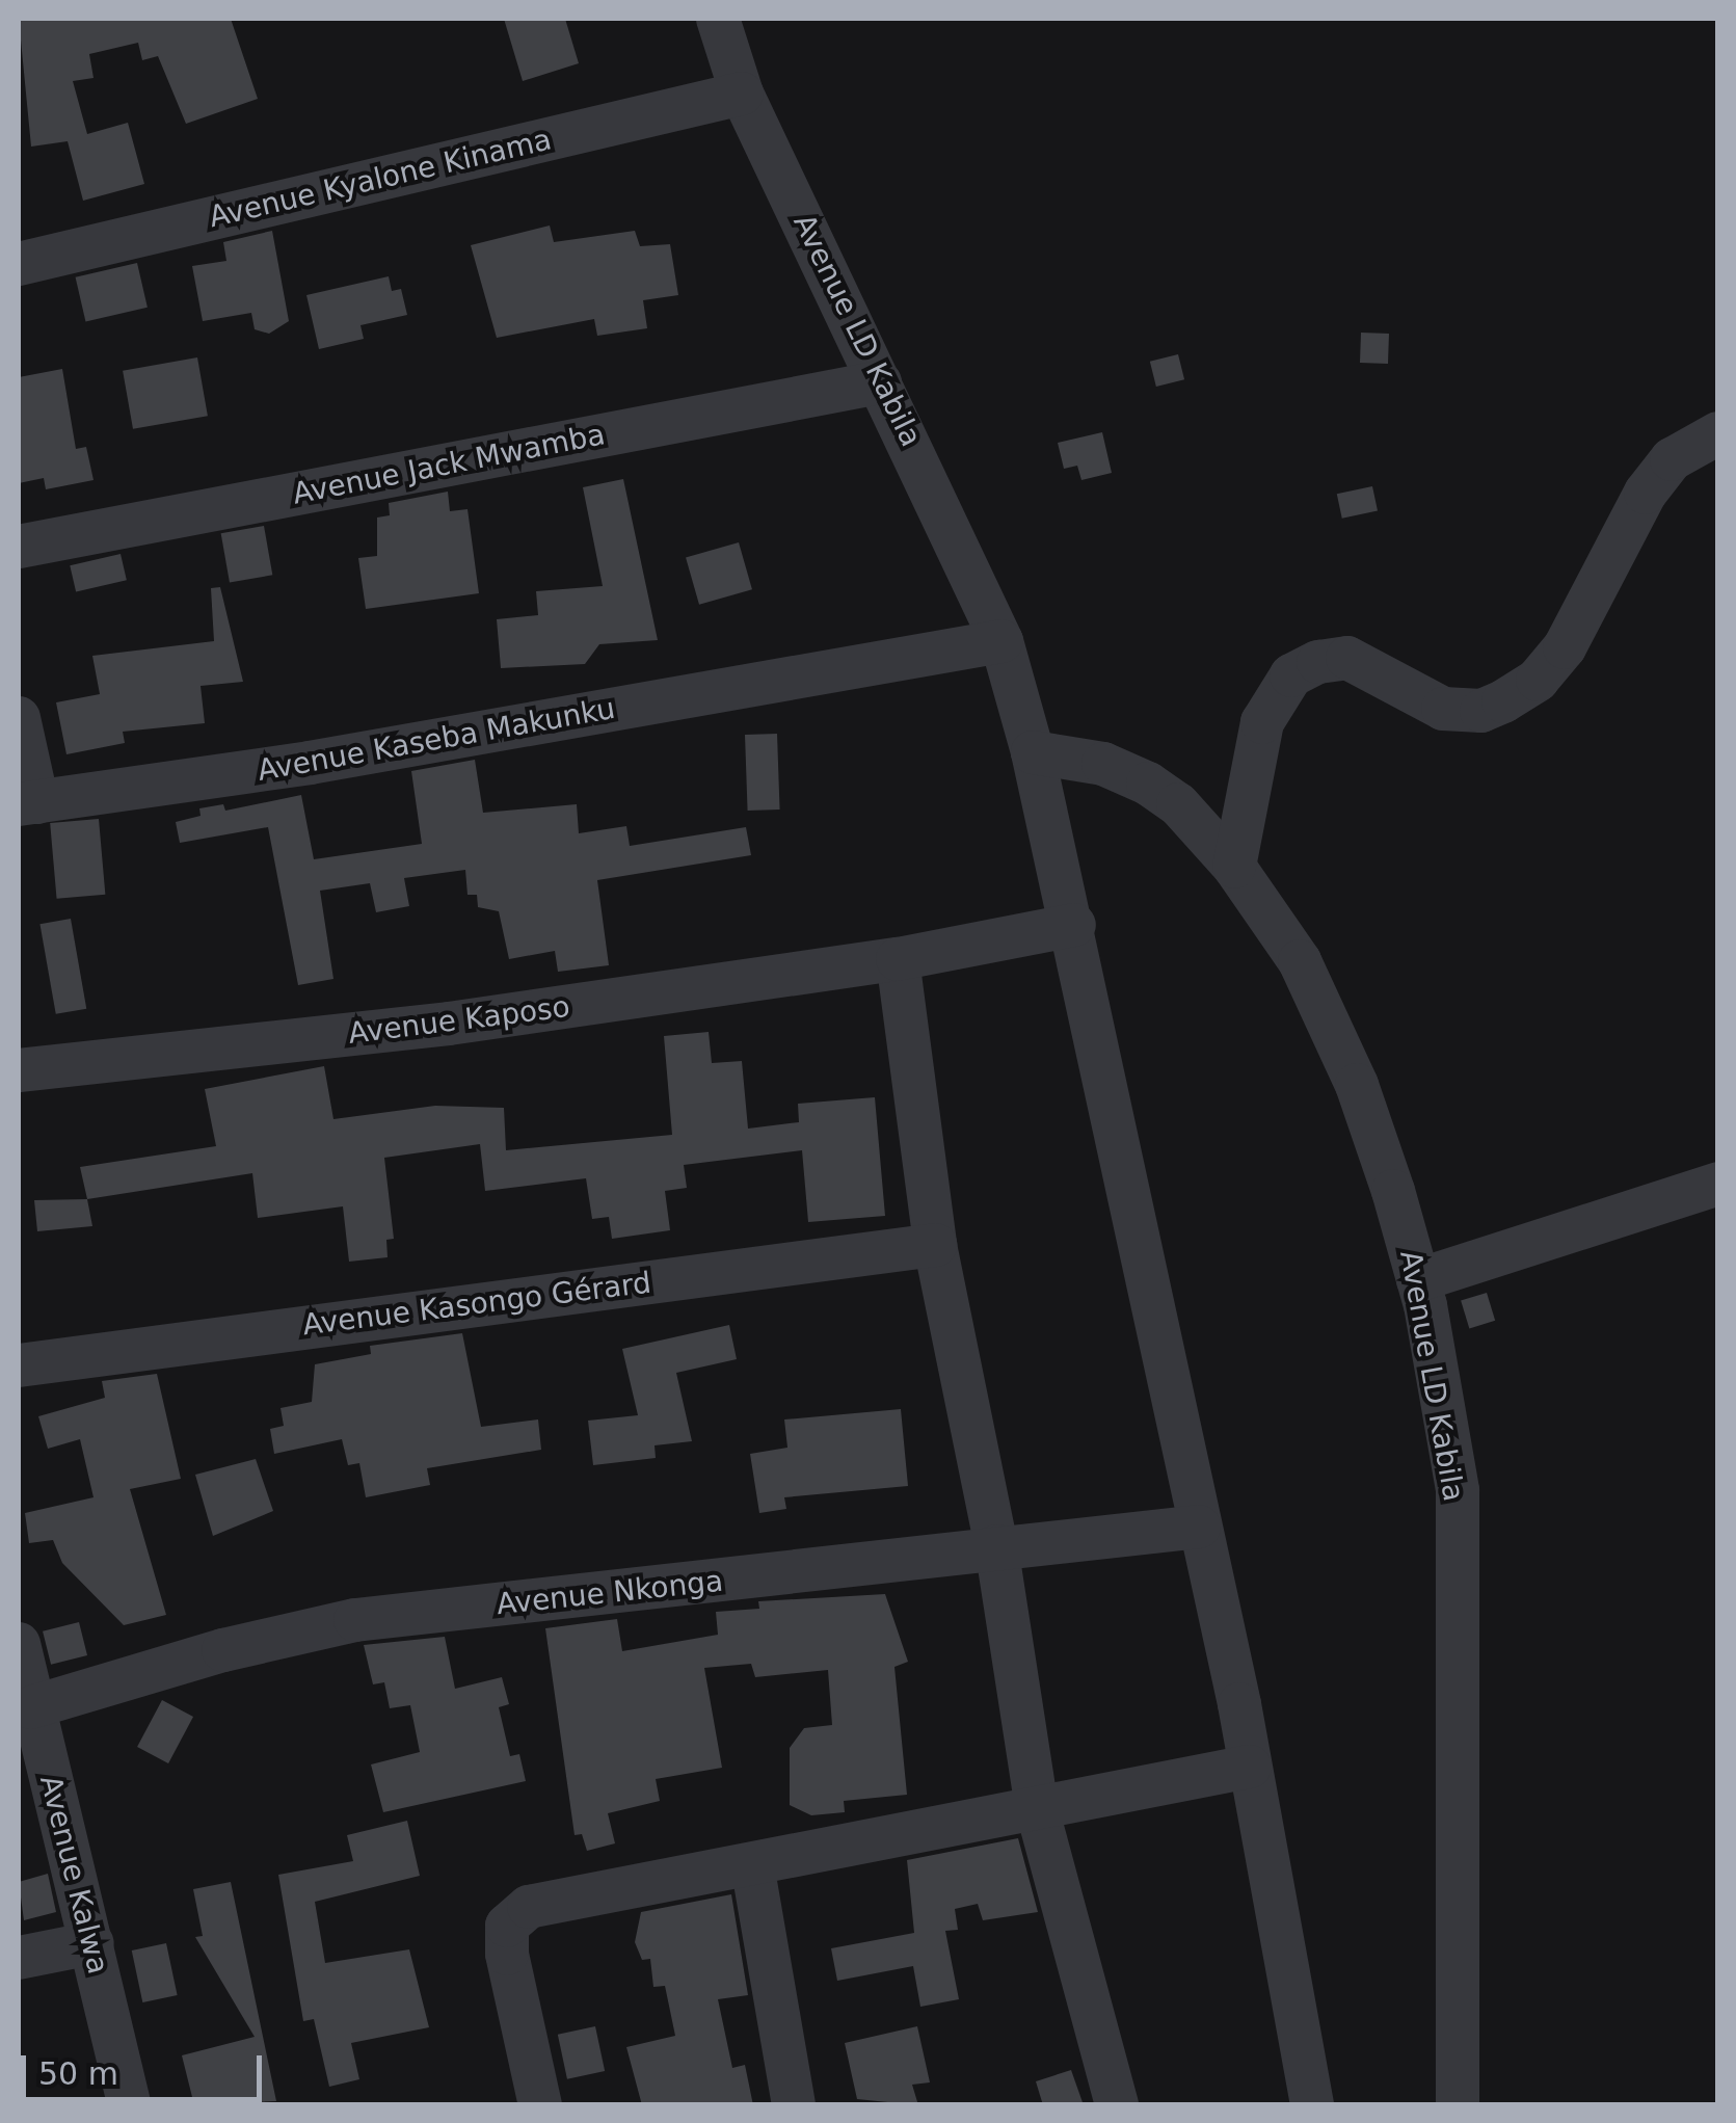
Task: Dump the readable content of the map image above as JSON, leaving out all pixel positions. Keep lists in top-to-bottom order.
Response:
{
  "streets": {
    "street": [
      "Avenue Kyalone Kinama",
      "Avenue LD Kabila",
      "Avenue Jack Mwamba",
      "Avenue Kaseba Makunku",
      "Avenue Kaposo",
      "Avenue Kasongo Gérard",
      "Avenue Nkonga",
      "Avenue Kalwa"
    ]
  },
  "crossings": [
    ["Avenue Kyalone Kinama", "Avenue LD Kabila"],
    ["Avenue LD Kabila", "Avenue Jack Mwamba"],
    ["Avenue LD Kabila", "Avenue Kaseba Makunku"],
    ["Avenue LD Kabila", "Avenue Kaposo"],
    ["Avenue LD Kabila", "Avenue Nkonga"],
    ["Avenue Nkonga", "Avenue Kalwa"]
  ],
  "scale_bar": "50 m"
}
